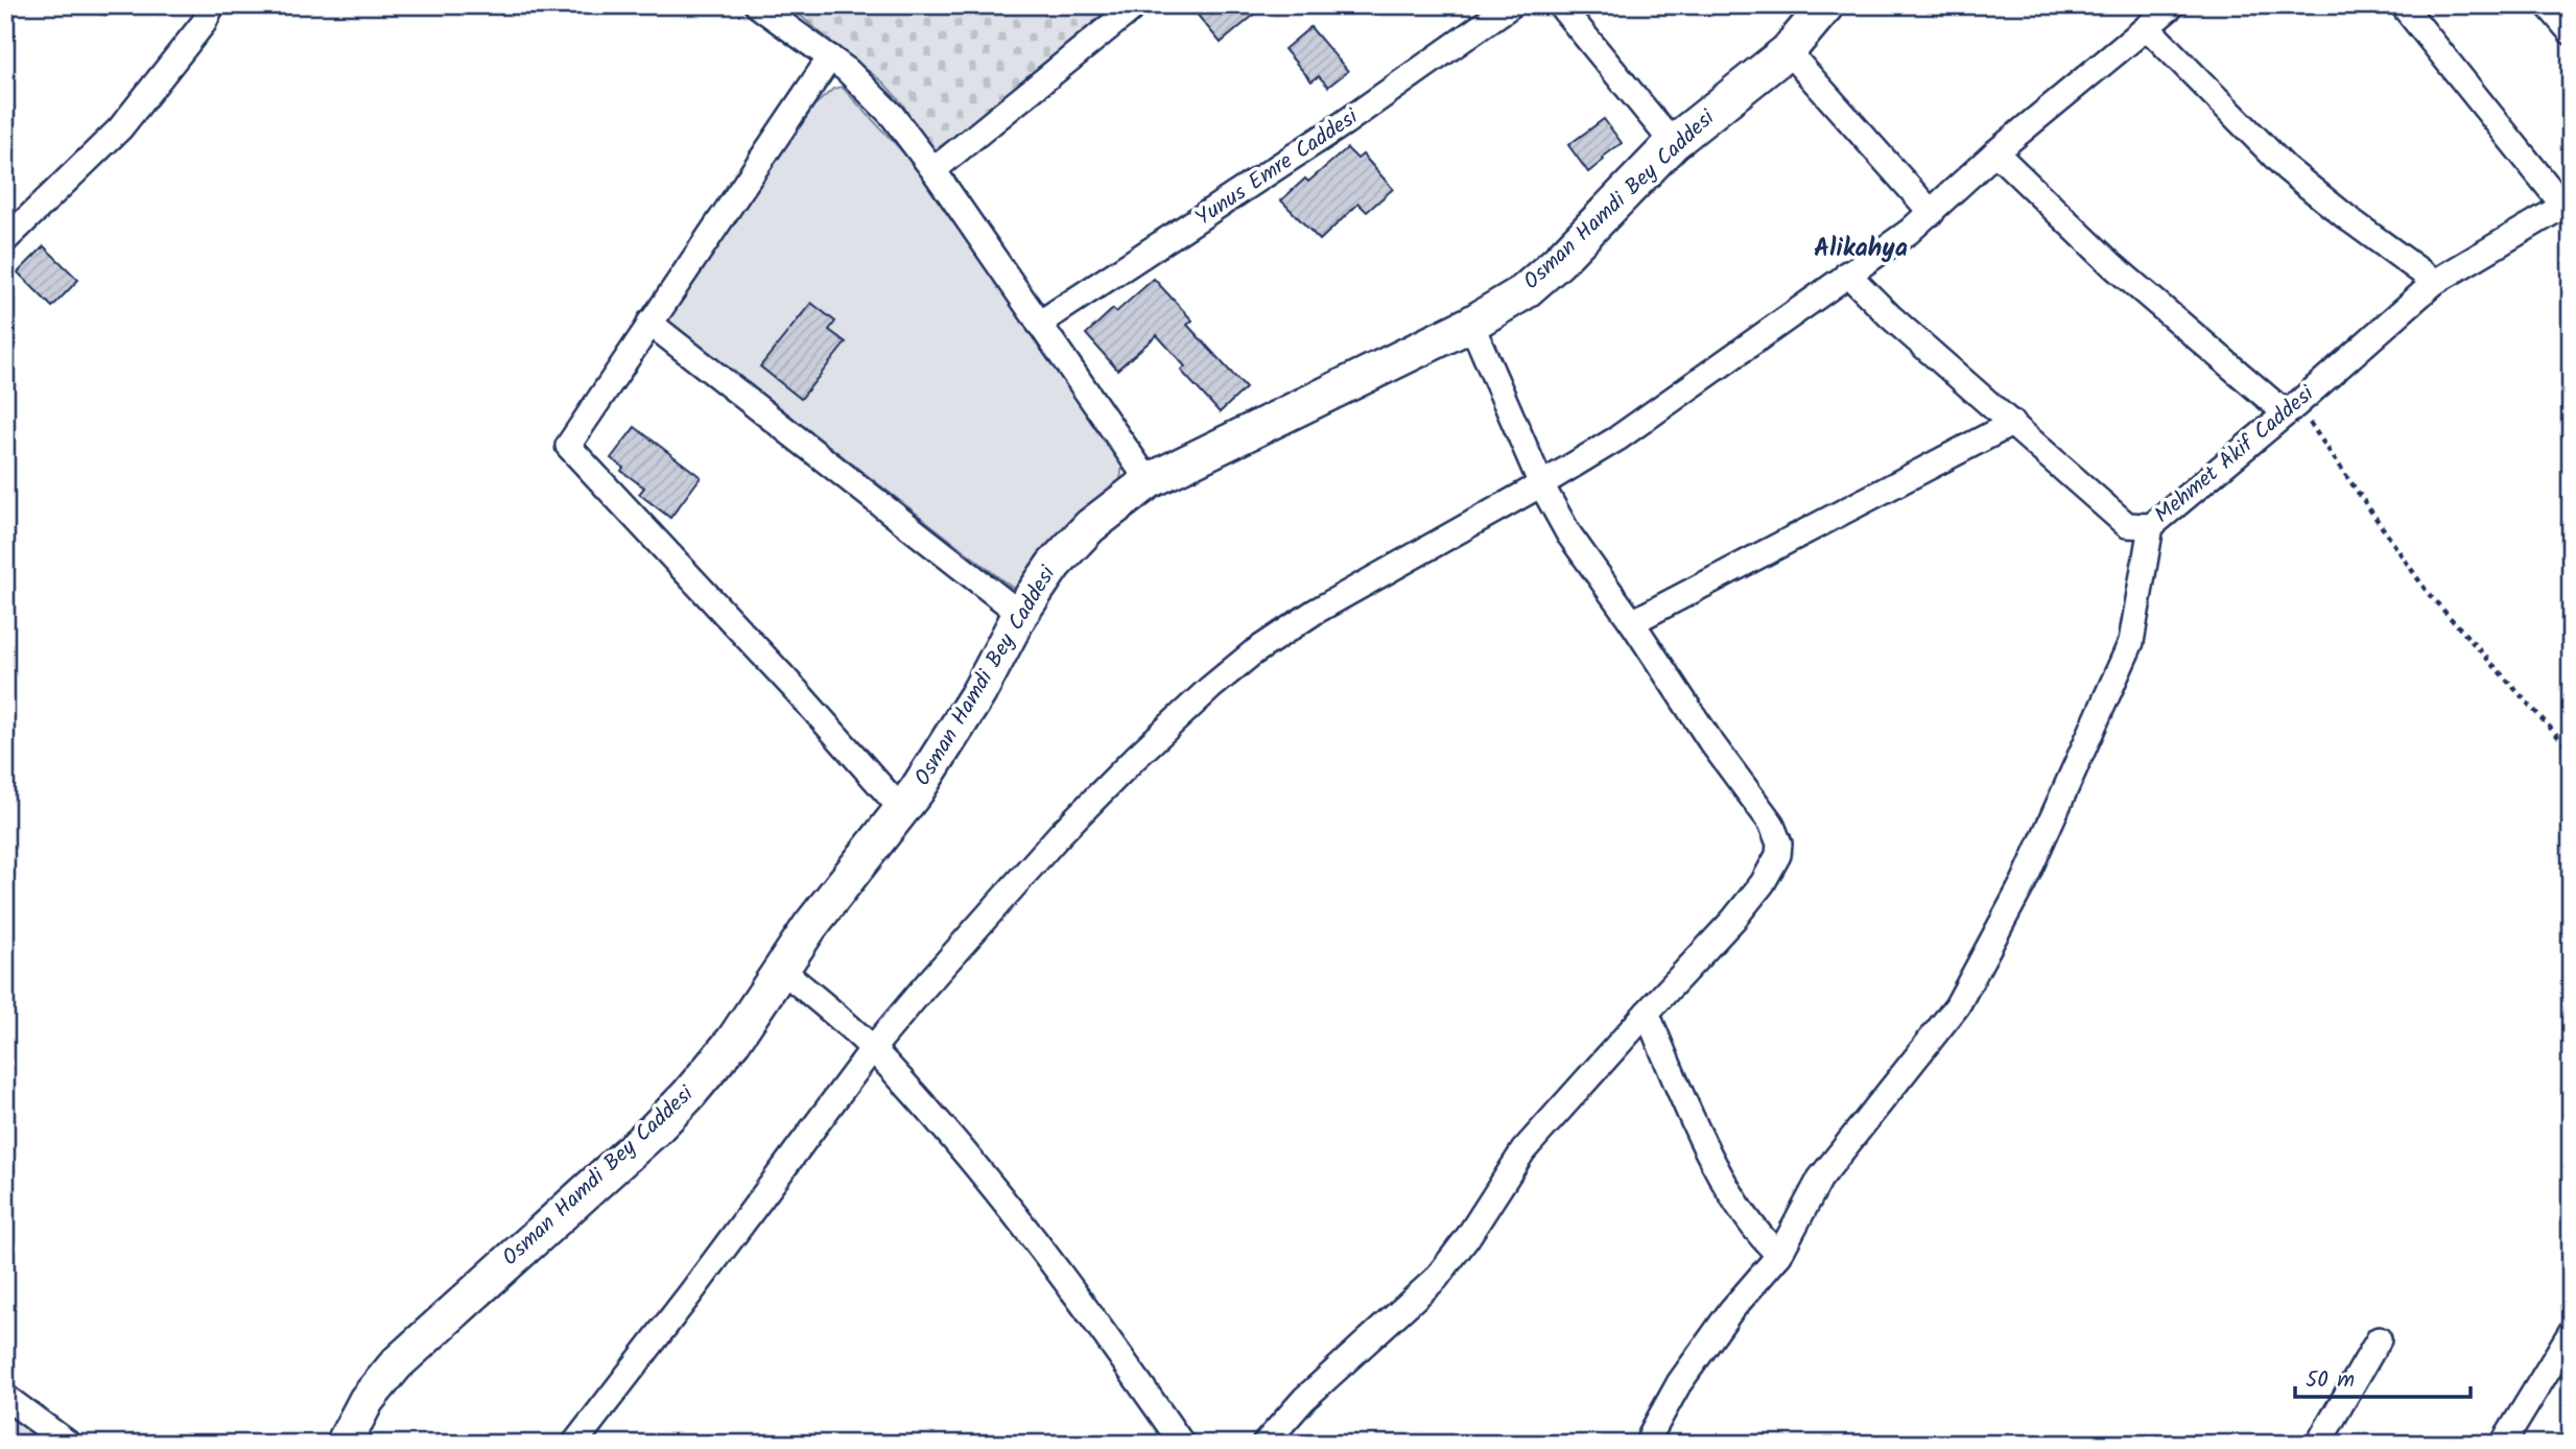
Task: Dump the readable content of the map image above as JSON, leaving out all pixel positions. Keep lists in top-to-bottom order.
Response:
{
  "streets": {
    "street": ["Yunus Emre Caddesi", "Osman Hamdi Bey Caddesi", "Mehmet Akif Caddesi"]
  },
  "districts": ["Alikahya"],
  "scale_bar": "50 m"
}
